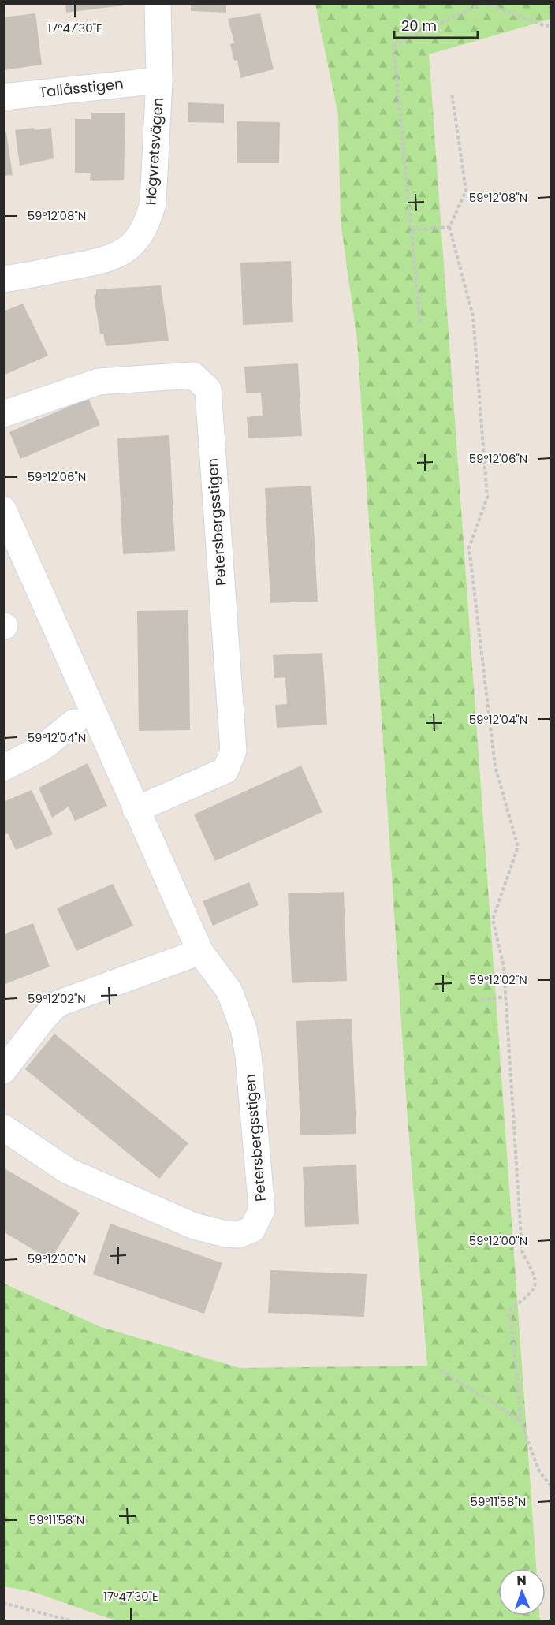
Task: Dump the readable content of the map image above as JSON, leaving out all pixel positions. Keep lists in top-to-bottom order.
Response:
{
  "streets": {
    "street": ["Tallåsstigen", "Högvretsvägen", "Petersbergsstigen"]
  },
  "crossings": [
    ["Tallåsstigen", "Högvretsvägen"]
  ],
  "scale_bar": "20 m",
  "north": "top",
  "coordinates": [
    "17°47'30\"E",
    "59°12'08\"N",
    "59°12'06\"N",
    "59°12'04\"N",
    "59°12'02\"N",
    "59°12'00\"N",
    "59°11'58\"N"
  ]
}
